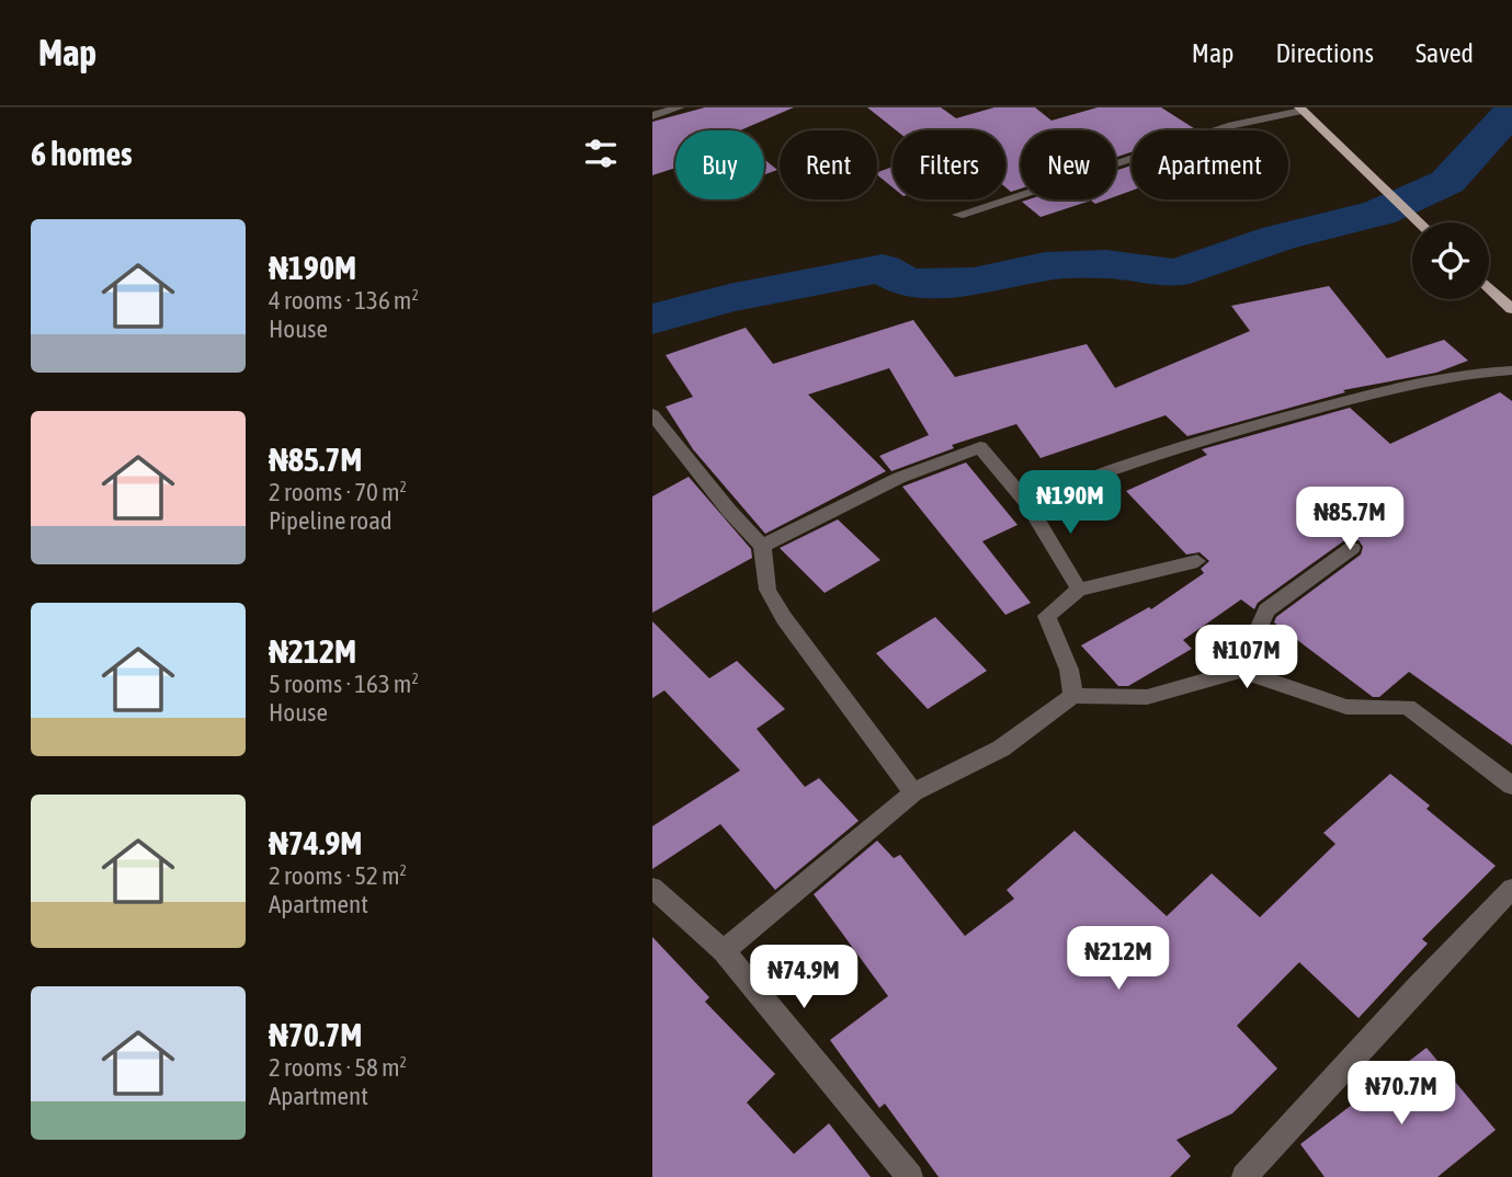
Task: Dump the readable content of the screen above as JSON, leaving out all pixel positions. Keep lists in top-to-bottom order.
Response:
{
  "page": {
    "header": "Map",
    "nav": ["Map", "Directions", "Saved"],
    "heading": "6 homes",
    "chip": [
      "Buy",
      "Rent",
      "Filters",
      "New",
      "Apartment"
    ],
    "list": [
      {
        "name": "₦190M",
        "note": "4 rooms · 136 m² · House"
      },
      {
        "name": "₦85.7M",
        "note": "2 rooms · 70 m² · Pipeline road"
      },
      {
        "name": "₦212M",
        "note": "5 rooms · 163 m² · House"
      },
      {
        "name": "₦74.9M",
        "note": "2 rooms · 52 m² · Apartment"
      },
      {
        "name": "₦70.7M",
        "note": "2 rooms · 58 m² · Apartment"
      }
    ],
    "price": [
      "₦190M",
      "₦85.7M",
      "₦107M",
      "₦212M",
      "₦74.9M",
      "₦70.7M"
    ]
  }
}
